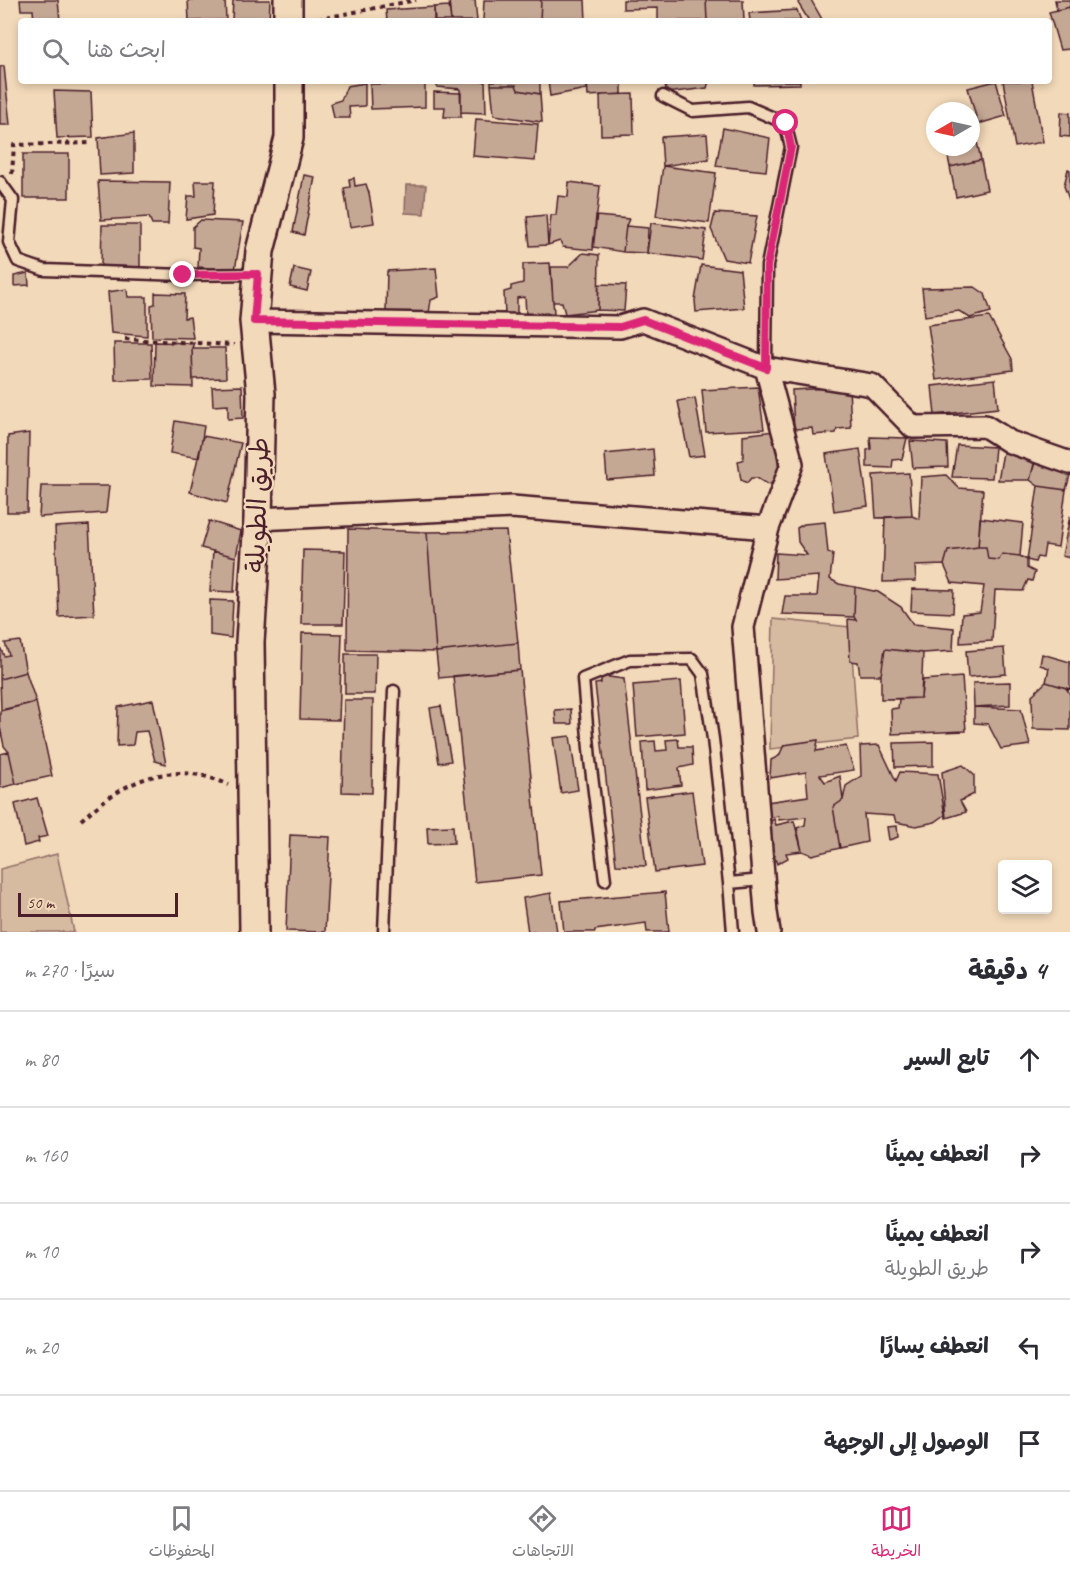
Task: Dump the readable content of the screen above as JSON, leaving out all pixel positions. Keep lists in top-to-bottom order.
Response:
{
  "streets": {
    "street": ["طريق الطويلة"]
  },
  "scale_bar": "50 m",
  "north": "left",
  "page": {
    "search": "ابحث هنا",
    "scale": "50 m",
    "heading": ["4 دقيقة", "سيرًا · 270 m"],
    "list": [
      ["تابع السير", "80 m"],
      ["انعطف يمينًا", "160 m"],
      ["انعطف يمينًا", "طريق الطويلة", "10 m"],
      ["انعطف يسارًا", "20 m"],
      "الوصول إلى الوجهة"
    ],
    "nav": ["الخريطة", "الاتجاهات", "المحفوظات"]
  }
}
